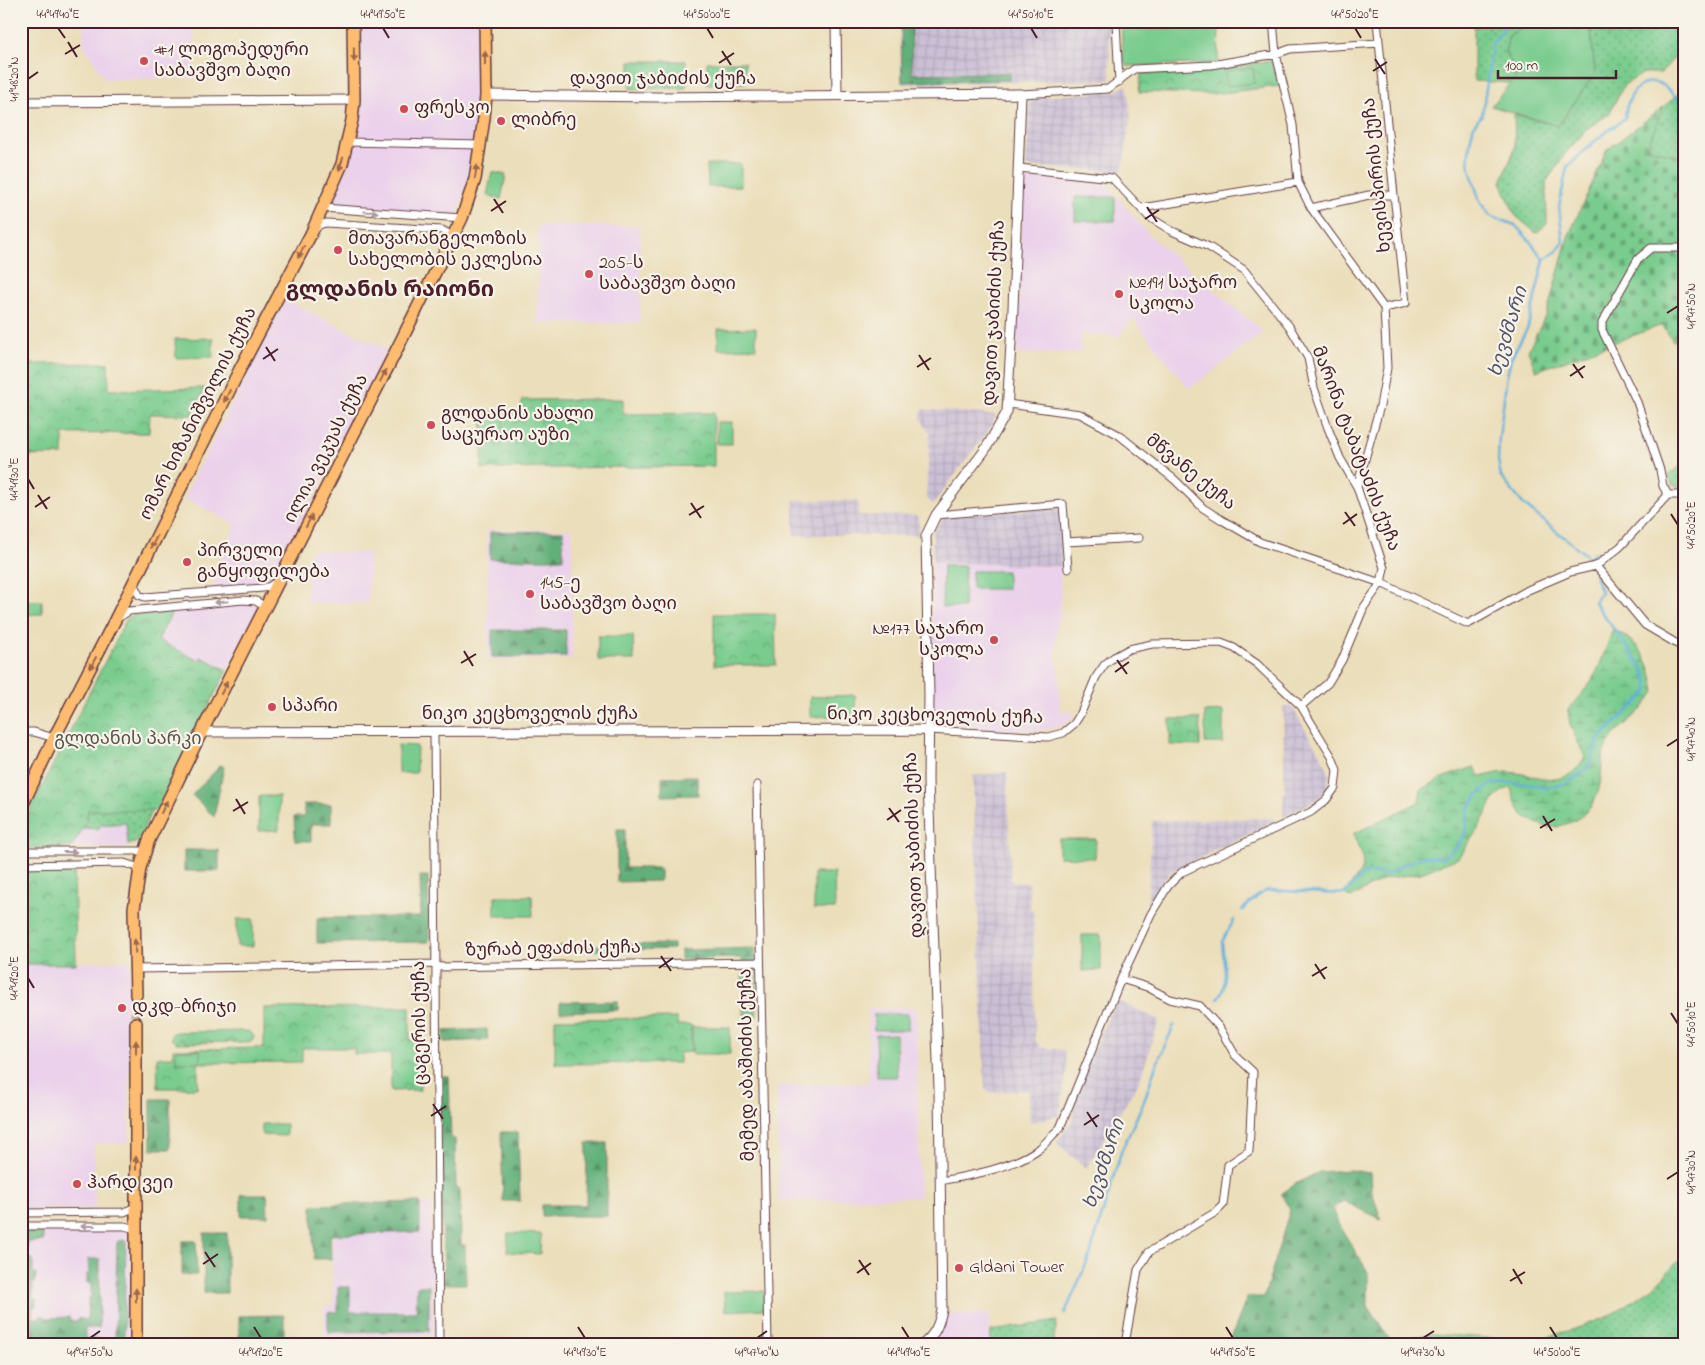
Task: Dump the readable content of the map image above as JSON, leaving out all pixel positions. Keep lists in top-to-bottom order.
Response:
{
  "streets": {
    "main road": ["ომარ ხიზანიშვილის ქუჩა", "ილია ვეკუას ქუჩა"],
    "street": [
      "დავით ჯაბიძის ქუჩა",
      "ხევისპირის ქუჩა",
      "მარინა ტაბატაძის ქუჩა",
      "მწვანე ქუჩა",
      "ნიკო კეცხოველის ქუჩა",
      "ზურაბ ეფაძის ქუჩა",
      "ცაგერის ქუჩა",
      "მემედ აბაშიძის ქუჩა"
    ]
  },
  "crossings": [
    ["დავით ჯაბიძის ქუჩა", "ხევისპირის ქუჩა"],
    ["დავით ჯაბიძის ქუჩა", "ილია ვეკუას ქუჩა"],
    ["დავით ჯაბიძის ქუჩა", "მარინა ტაბატაძის ქუჩა"],
    ["დავით ჯაბიძის ქუჩა", "მწვანე ქუჩა"],
    ["დავით ჯაბიძის ქუჩა", "ნიკო კეცხოველის ქუჩა"],
    ["ილია ვეკუას ქუჩა", "ნიკო კეცხოველის ქუჩა"],
    ["ილია ვეკუას ქუჩა", "ზურაბ ეფაძის ქუჩა"],
    ["მარინა ტაბატაძის ქუჩა", "მწვანე ქუჩა"],
    ["ნიკო კეცხოველის ქუჩა", "ცაგერის ქუჩა"],
    ["ზურაბ ეფაძის ქუჩა", "ცაგერის ქუჩა"],
    ["ზურაბ ეფაძის ქუჩა", "მემედ აბაშიძის ქუჩა"]
  ],
  "one_way": ["ომარ ხიზანიშვილის ქუჩა", "ილია ვეკუას ქუჩა"],
  "districts": ["გლდანის რაიონი"],
  "water": ["ხევძმარი"],
  "parks": ["გლდანის პარკი"],
  "places": [
    "#1 ლოგოპედური საბავშვო ბაღი",
    "ფრესკო",
    "ლიბრე",
    "მთავარანგელოზის სახელობის ეკლესია",
    "205-ს საბავშვო ბაღი",
    "№191 საჯარო სკოლა",
    "გლდანის ახალი საცურაო აუზი",
    "პირველი განყოფილება",
    "145-ე საბავშვო ბაღი",
    "№177 საჯარო სკოლა",
    "სპარი",
    "დკდ-ბრიჯი",
    "ჰარდ ვეი",
    "Gldani Tower"
  ],
  "scale_bar": "100 m",
  "coordinates": [
    "44°49'40\"E",
    "44°49'50\"E",
    "44°50'00\"E",
    "44°50'10\"E",
    "44°50'20\"E",
    "41°48'20\"N",
    "41°47'50\"N",
    "44°49'30\"E",
    "41°47'40\"N",
    "44°49'20\"E",
    "41°47'30\"N"
  ]
}
